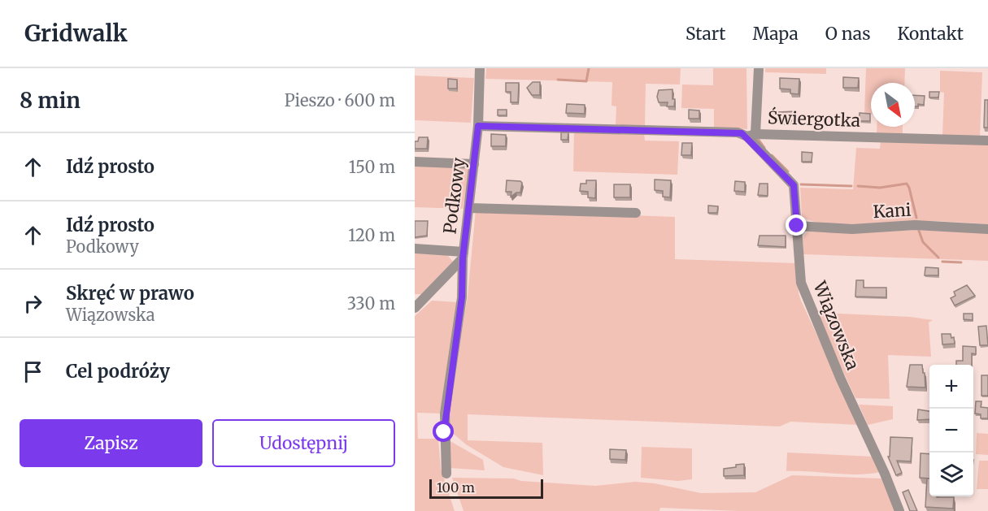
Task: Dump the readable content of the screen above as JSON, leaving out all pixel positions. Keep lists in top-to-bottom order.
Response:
{
  "streets": {
    "street": [
      "Świergotka",
      "Podkowy",
      "Kani",
      "Wiązowska"
    ]
  },
  "crossings": [
    ["Świergotka", "Wiązowska"],
    ["Kani", "Wiązowska"]
  ],
  "scale_bar": "100 m",
  "north": "bottom right",
  "page": {
    "header": "Gridwalk",
    "nav": [
      "Start",
      "Mapa",
      "O nas",
      "Kontakt"
    ],
    "heading": ["8 min", "Pieszo · 600 m"],
    "list": [
      ["Idź prosto", "150 m"],
      ["Idź prosto", "Podkowy", "120 m"],
      ["Skręć w prawo", "Wiązowska", "330 m"],
      "Cel podróży"
    ],
    "map_buttons": ["+", "−"],
    "buttons": ["Zapisz", "Udostępnij"],
    "scale": "100 m"
  }
}
